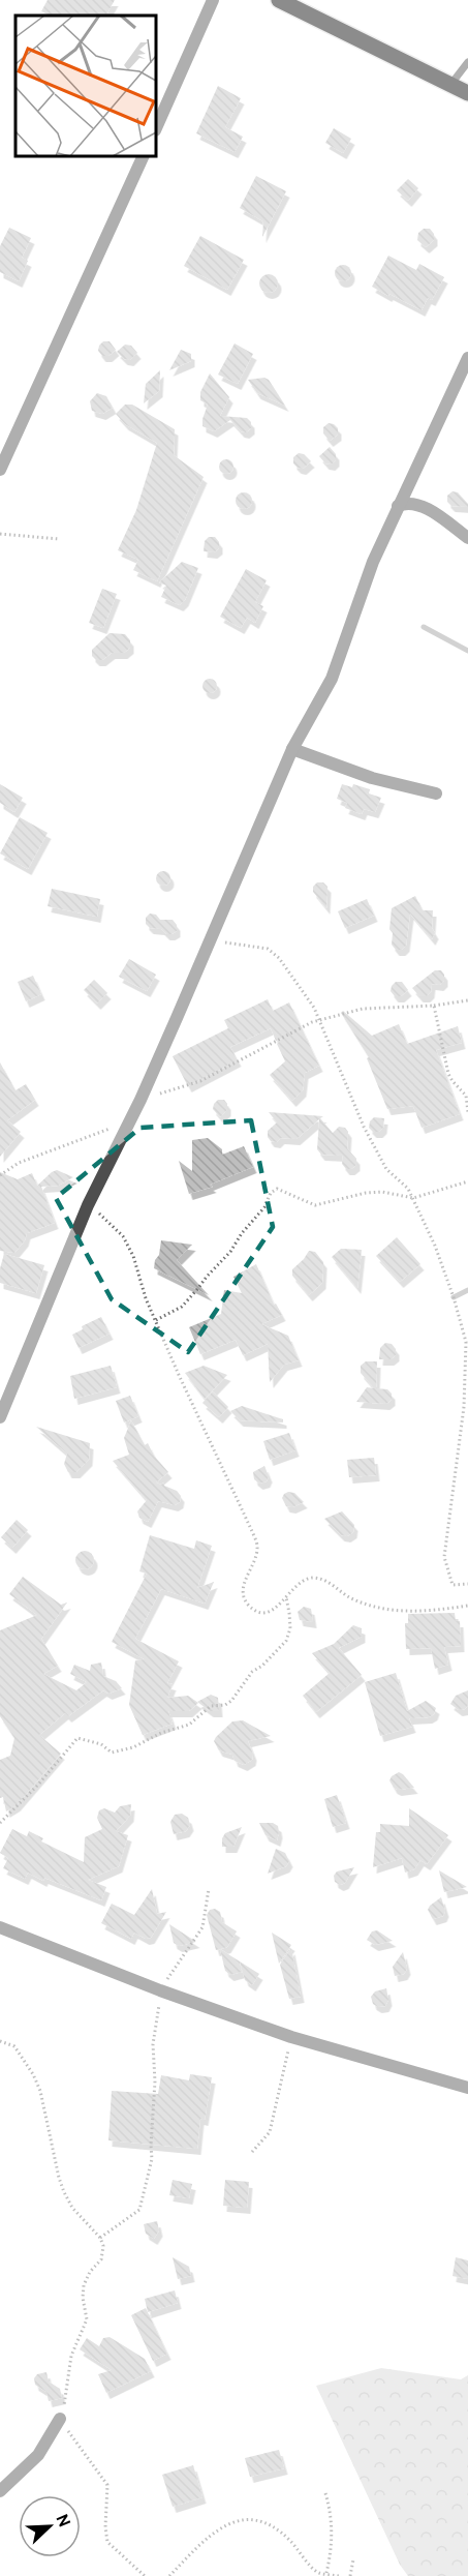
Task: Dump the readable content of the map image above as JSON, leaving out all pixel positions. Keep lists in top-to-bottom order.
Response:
{
  "north": "top right"
}
